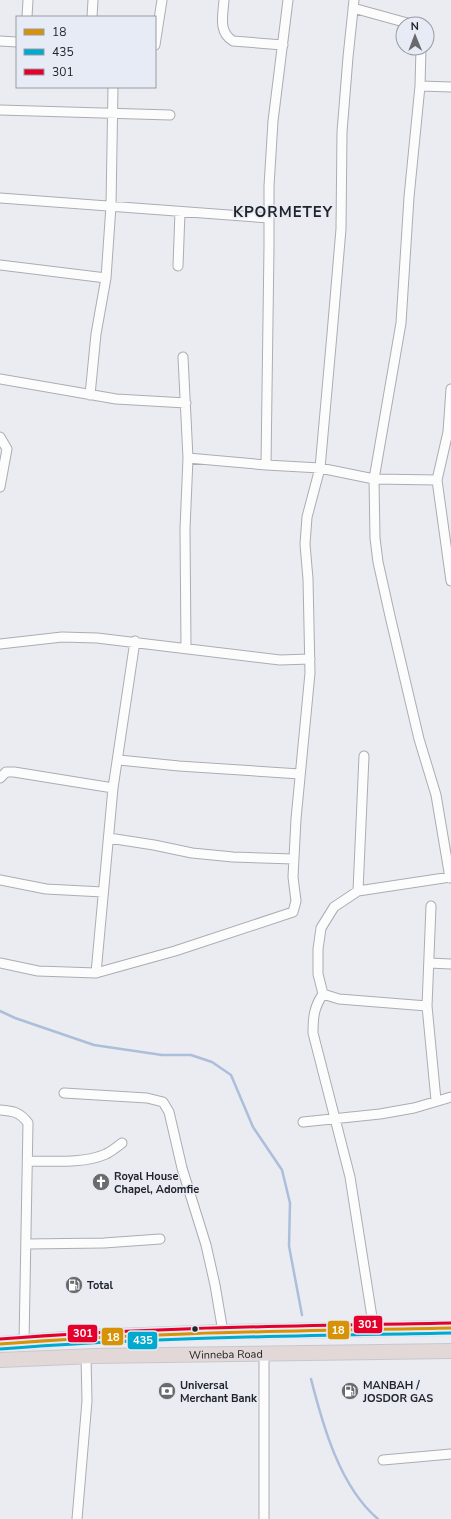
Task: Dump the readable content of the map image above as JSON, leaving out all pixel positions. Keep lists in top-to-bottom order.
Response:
{
  "streets": {
    "highway": ["Winneba Road"]
  },
  "districts": ["KPORMETEY"],
  "places": {
    "church": ["Royal House Chapel, Adomfie"],
    "fuel station": ["Total", "MANBAH / JOSDOR GAS"],
    "bank": ["Universal Merchant Bank"]
  },
  "lines": ["transit line 301", "transit line 18", "transit line 435"],
  "legend": ["18", "435", "301"],
  "north": "top"
}
